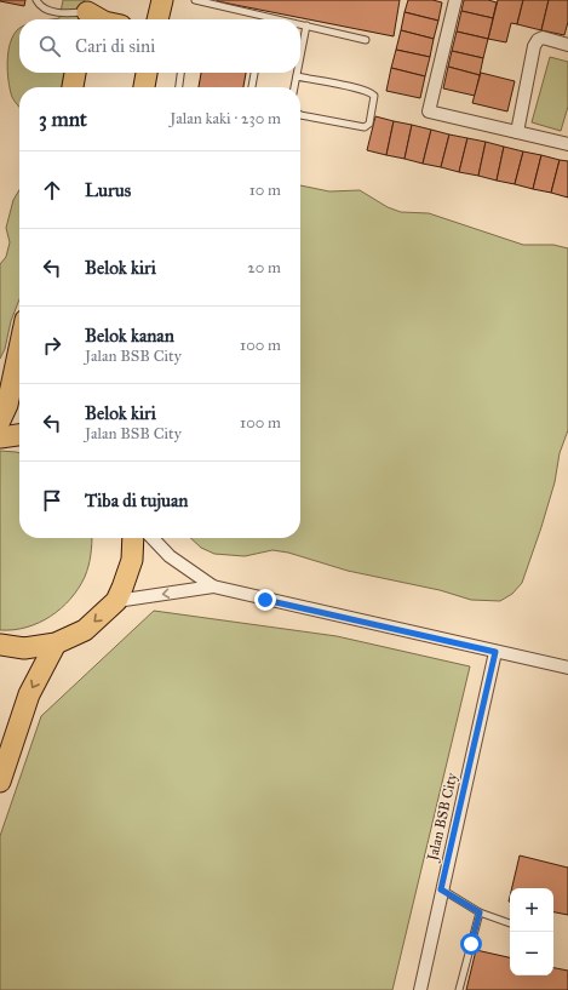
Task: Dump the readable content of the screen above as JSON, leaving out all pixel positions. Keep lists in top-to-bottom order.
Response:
{
  "streets": {
    "street": ["Jalan BSB City"]
  },
  "page": {
    "search": "Cari di sini",
    "heading": ["3 mnt", "Jalan kaki · 230 m"],
    "list": [
      ["Lurus", "10 m"],
      ["Belok kiri", "20 m"],
      ["Belok kanan", "Jalan BSB City", "100 m"],
      ["Belok kiri", "Jalan BSB City", "100 m"],
      "Tiba di tujuan"
    ],
    "map_buttons": ["+", "−"]
  }
}
